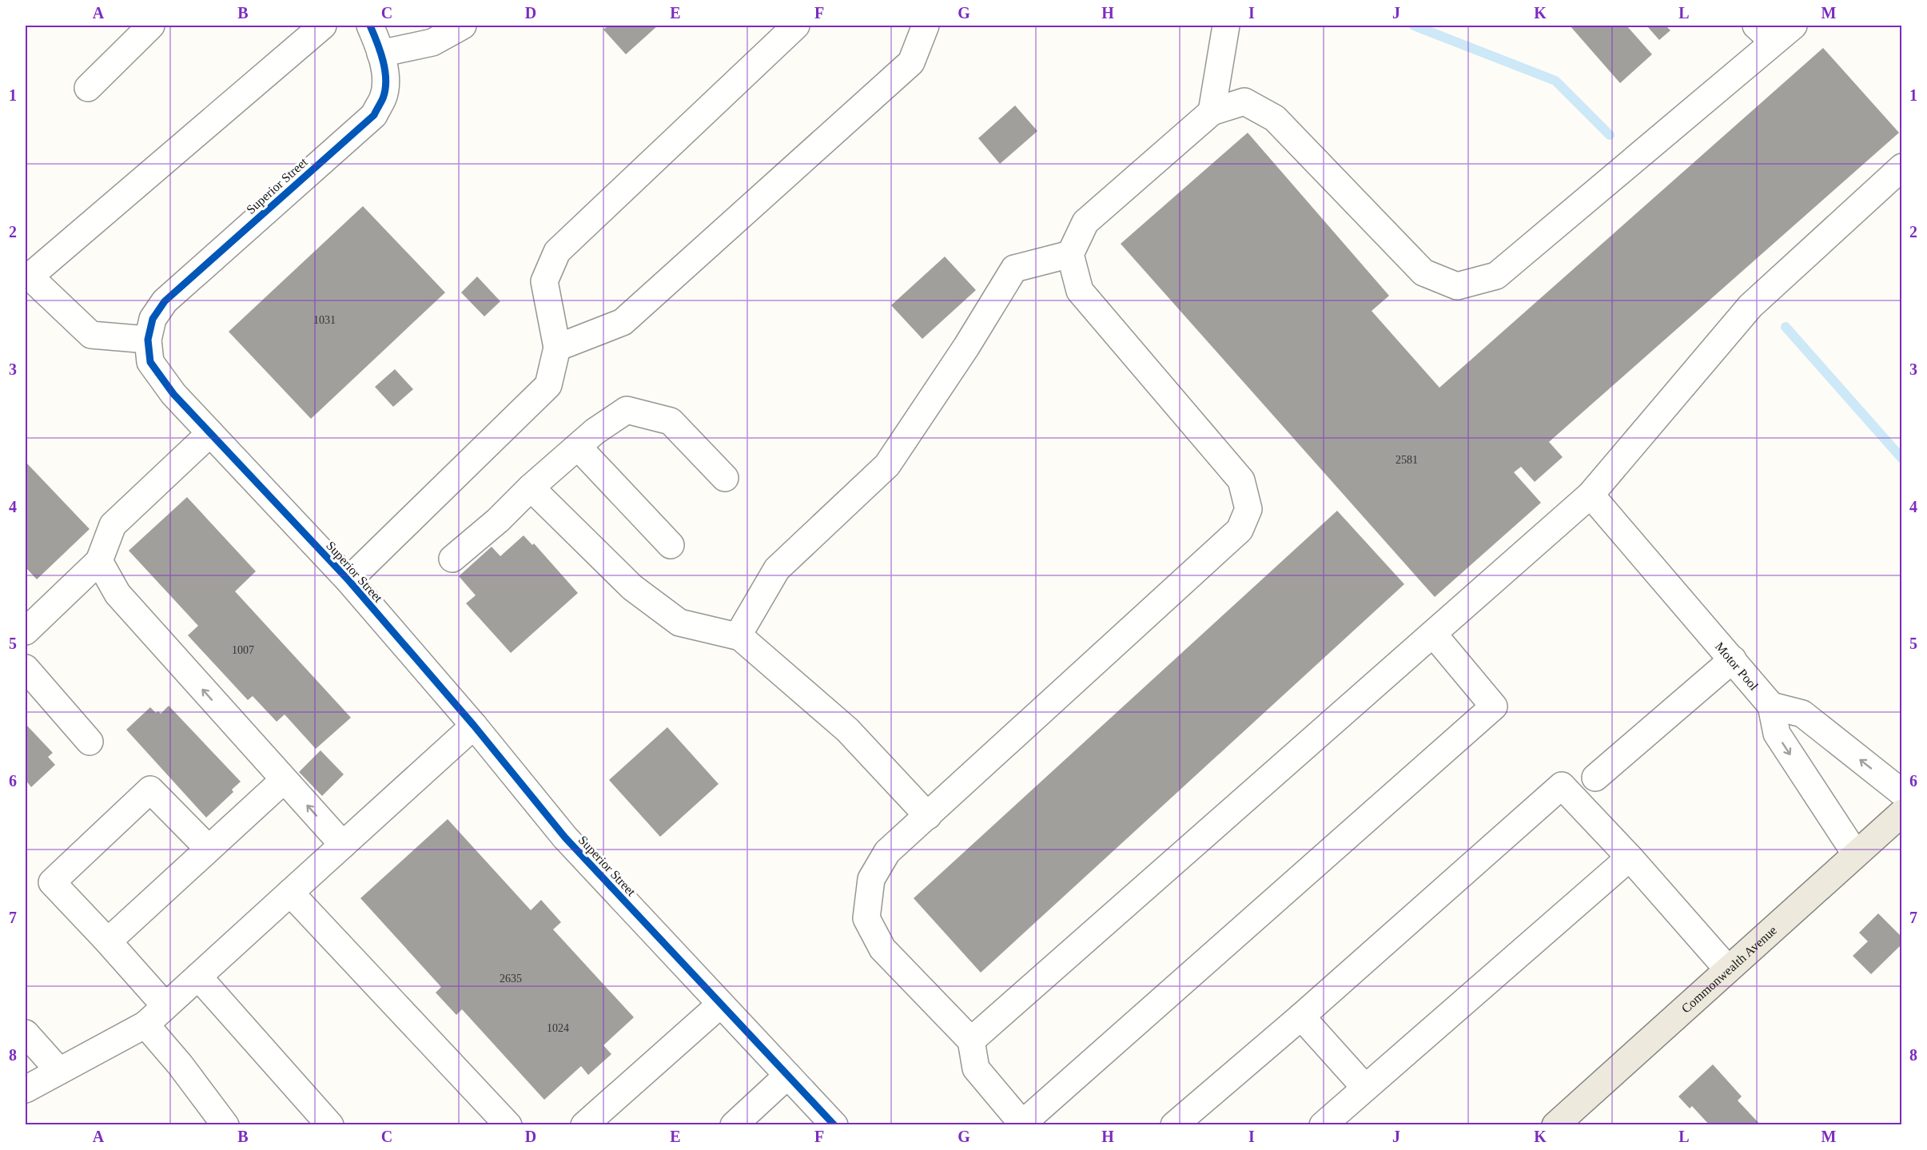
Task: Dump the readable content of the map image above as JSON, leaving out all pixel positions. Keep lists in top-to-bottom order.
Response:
{
  "streets": {
    "main road": ["Commonwealth Avenue"],
    "street": ["Superior Street", "Motor Pool"]
  },
  "crossings": [
    ["Motor Pool", "Commonwealth Avenue"]
  ],
  "house_numbers": [
    "1031",
    "2581",
    "1007",
    "2635",
    "1024"
  ],
  "grid": {
    "columns": [
      "A",
      "B",
      "C",
      "D",
      "E",
      "F",
      "G",
      "H",
      "I",
      "J",
      "K",
      "L",
      "M"
    ],
    "rows": [
      "1",
      "2",
      "3",
      "4",
      "5",
      "6",
      "7",
      "8"
    ]
  }
}
